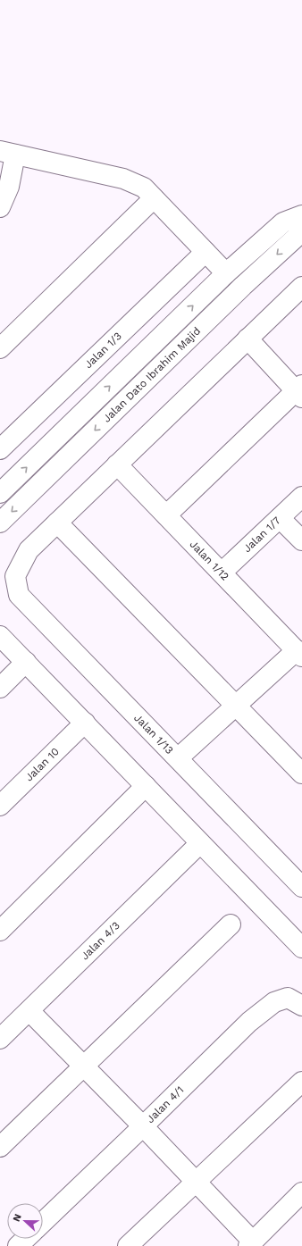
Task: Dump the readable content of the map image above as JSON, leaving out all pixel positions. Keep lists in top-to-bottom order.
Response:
{
  "streets": {
    "street": [
      "Jalan 1/3",
      "Jalan Dato Ibrahim Majid",
      "Jalan 1/7",
      "Jalan 1/12",
      "Jalan 1/13",
      "Jalan 10",
      "Jalan 4/3",
      "Jalan 4/1"
    ]
  },
  "crossings": [
    ["Jalan 1/7", "Jalan 1/12"]
  ],
  "north": "left"
}
